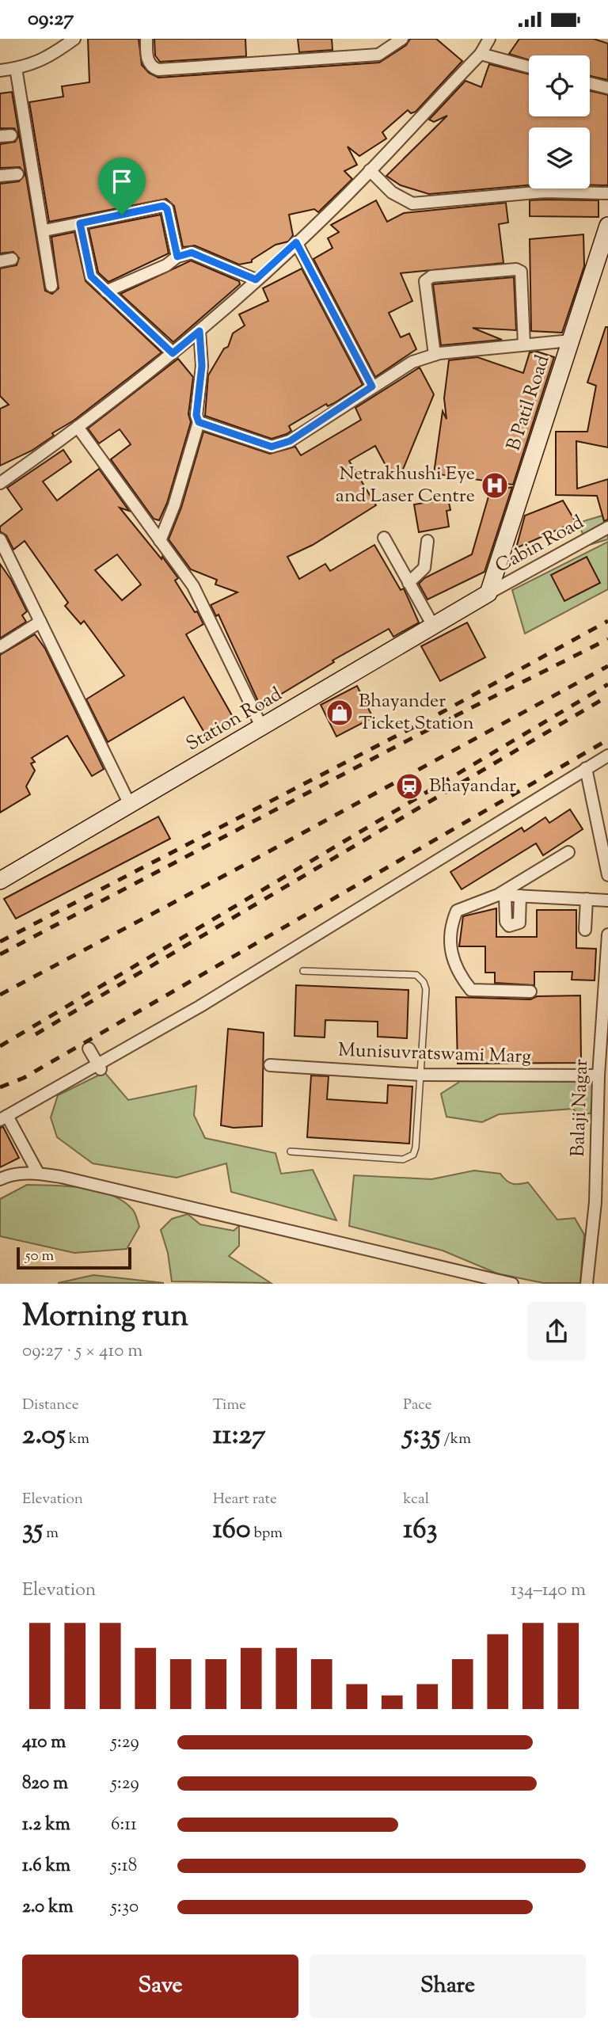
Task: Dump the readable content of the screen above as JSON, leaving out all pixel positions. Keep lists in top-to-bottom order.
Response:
{
  "streets": {
    "main road": ["B Patil Road", "Station Road"],
    "street": ["Cabin Road", "Munisuvratswami Marg", "Balaji Nagar"]
  },
  "crossings": [
    ["B Patil Road", "Cabin Road"],
    ["B Patil Road", "Station Road"],
    ["Cabin Road", "Station Road"],
    ["Munisuvratswami Marg", "Balaji Nagar"]
  ],
  "places": {
    "hospital": ["Netrakhushi Eye and Laser Centre"],
    "shop": ["Bhayander Ticket Station"],
    "station": ["Bhayandar"]
  },
  "scale_bar": "50 m",
  "page": {
    "status": "09:27",
    "scale": "50 m",
    "heading": ["Morning run", "09:27 · 5 × 410 m"],
    "stats": [
      ["Distance", "2.05 km"],
      ["Time", "11:27"],
      ["Pace", "5:35 /km"],
      ["Elevation", "35 m"],
      ["Heart rate", "160 bpm"],
      ["kcal", "163"]
    ],
    "chart": ["Elevation", "134–140 m"],
    "list": [
      {
        "name": "410 m",
        "note": "5:29"
      },
      {
        "name": "820 m",
        "note": "5:29"
      },
      {
        "name": "1.2 km",
        "note": "6:11"
      },
      {
        "name": "1.6 km",
        "note": "5:18"
      },
      {
        "name": "2.0 km",
        "note": "5:30"
      }
    ],
    "buttons": ["Save", "Share"]
  }
}
